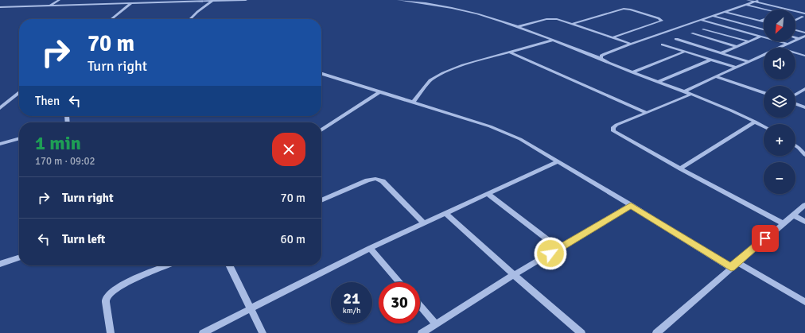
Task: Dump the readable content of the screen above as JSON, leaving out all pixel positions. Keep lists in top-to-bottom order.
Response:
{
  "north": "bottom left",
  "page": {
    "map_buttons": ["+", "−"],
    "turn": ["70 m", "Turn right"],
    "then": "Then",
    "heading": ["1 min", "170 m · 09:02"],
    "list": [
      {
        "name": "Turn right",
        "value": "70 m"
      },
      {
        "name": "Turn left",
        "value": "60 m"
      }
    ],
    "speed": "21 km/h",
    "limit": "30"
  }
}
